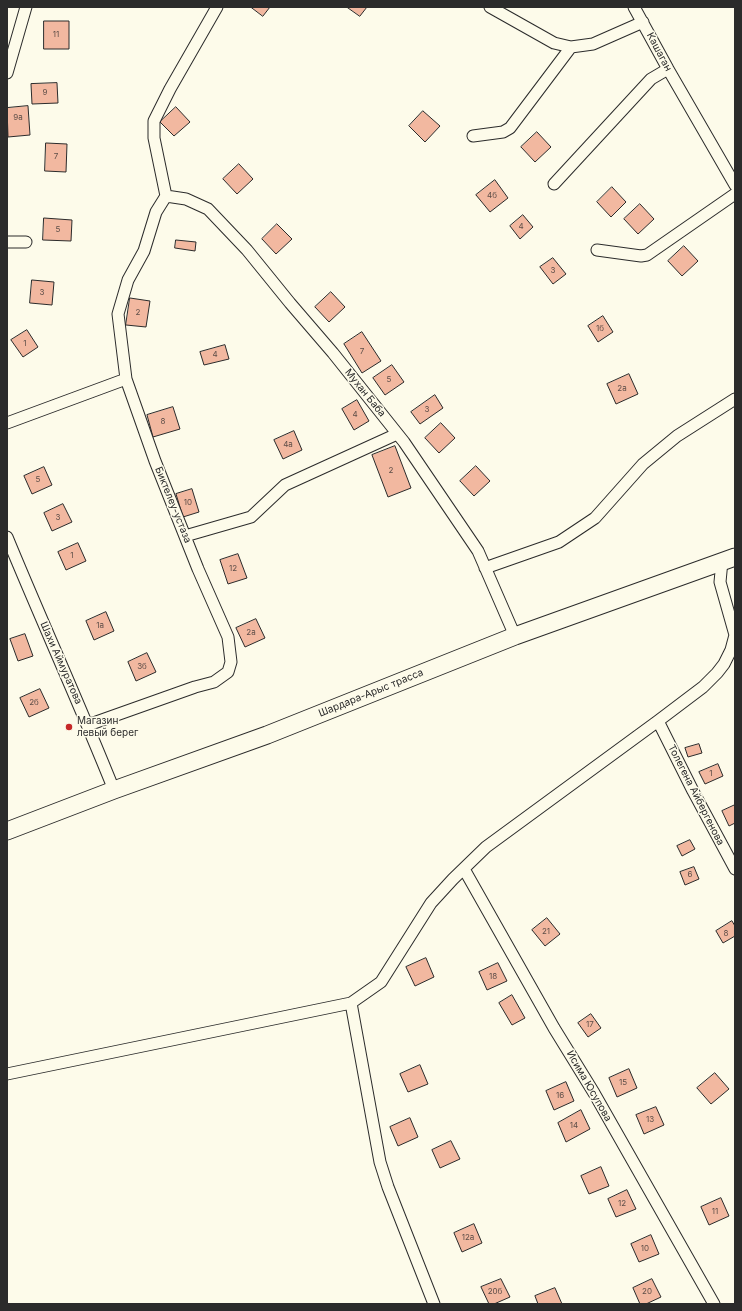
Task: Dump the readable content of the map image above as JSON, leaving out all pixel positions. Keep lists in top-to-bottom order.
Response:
{
  "streets": {
    "main road": ["Шардара-Арыс трасса"],
    "street": [
      "Кашаган",
      "Мухан Баба",
      "Биктелеу-устаза",
      "Шахи Аймуратова",
      "Толегена Айбергенова",
      "Исима Юсупова"
    ]
  },
  "crossings": [
    ["Мухан Баба", "Биктелеу-устаза"],
    ["Мухан Баба", "Шардара-Арыс трасса"],
    ["Биктелеу-устаза", "Шахи Аймуратова"],
    ["Шахи Аймуратова", "Шардара-Арыс трасса"]
  ],
  "places": ["Магазин левый берег"],
  "house_numbers": [
    "11",
    "9",
    "9а",
    "7",
    "4б",
    "4",
    "5",
    "3",
    "3",
    "2",
    "1б",
    "1",
    "7",
    "4",
    "5",
    "2а",
    "3",
    "4",
    "8",
    "4а",
    "2",
    "5",
    "10",
    "3",
    "1",
    "12",
    "1а",
    "2а",
    "3б",
    "2б",
    "1",
    "6",
    "21",
    "8",
    "18",
    "17",
    "15",
    "16",
    "13",
    "14",
    "12",
    "11",
    "12а",
    "10",
    "20б",
    "20"
  ]
}
